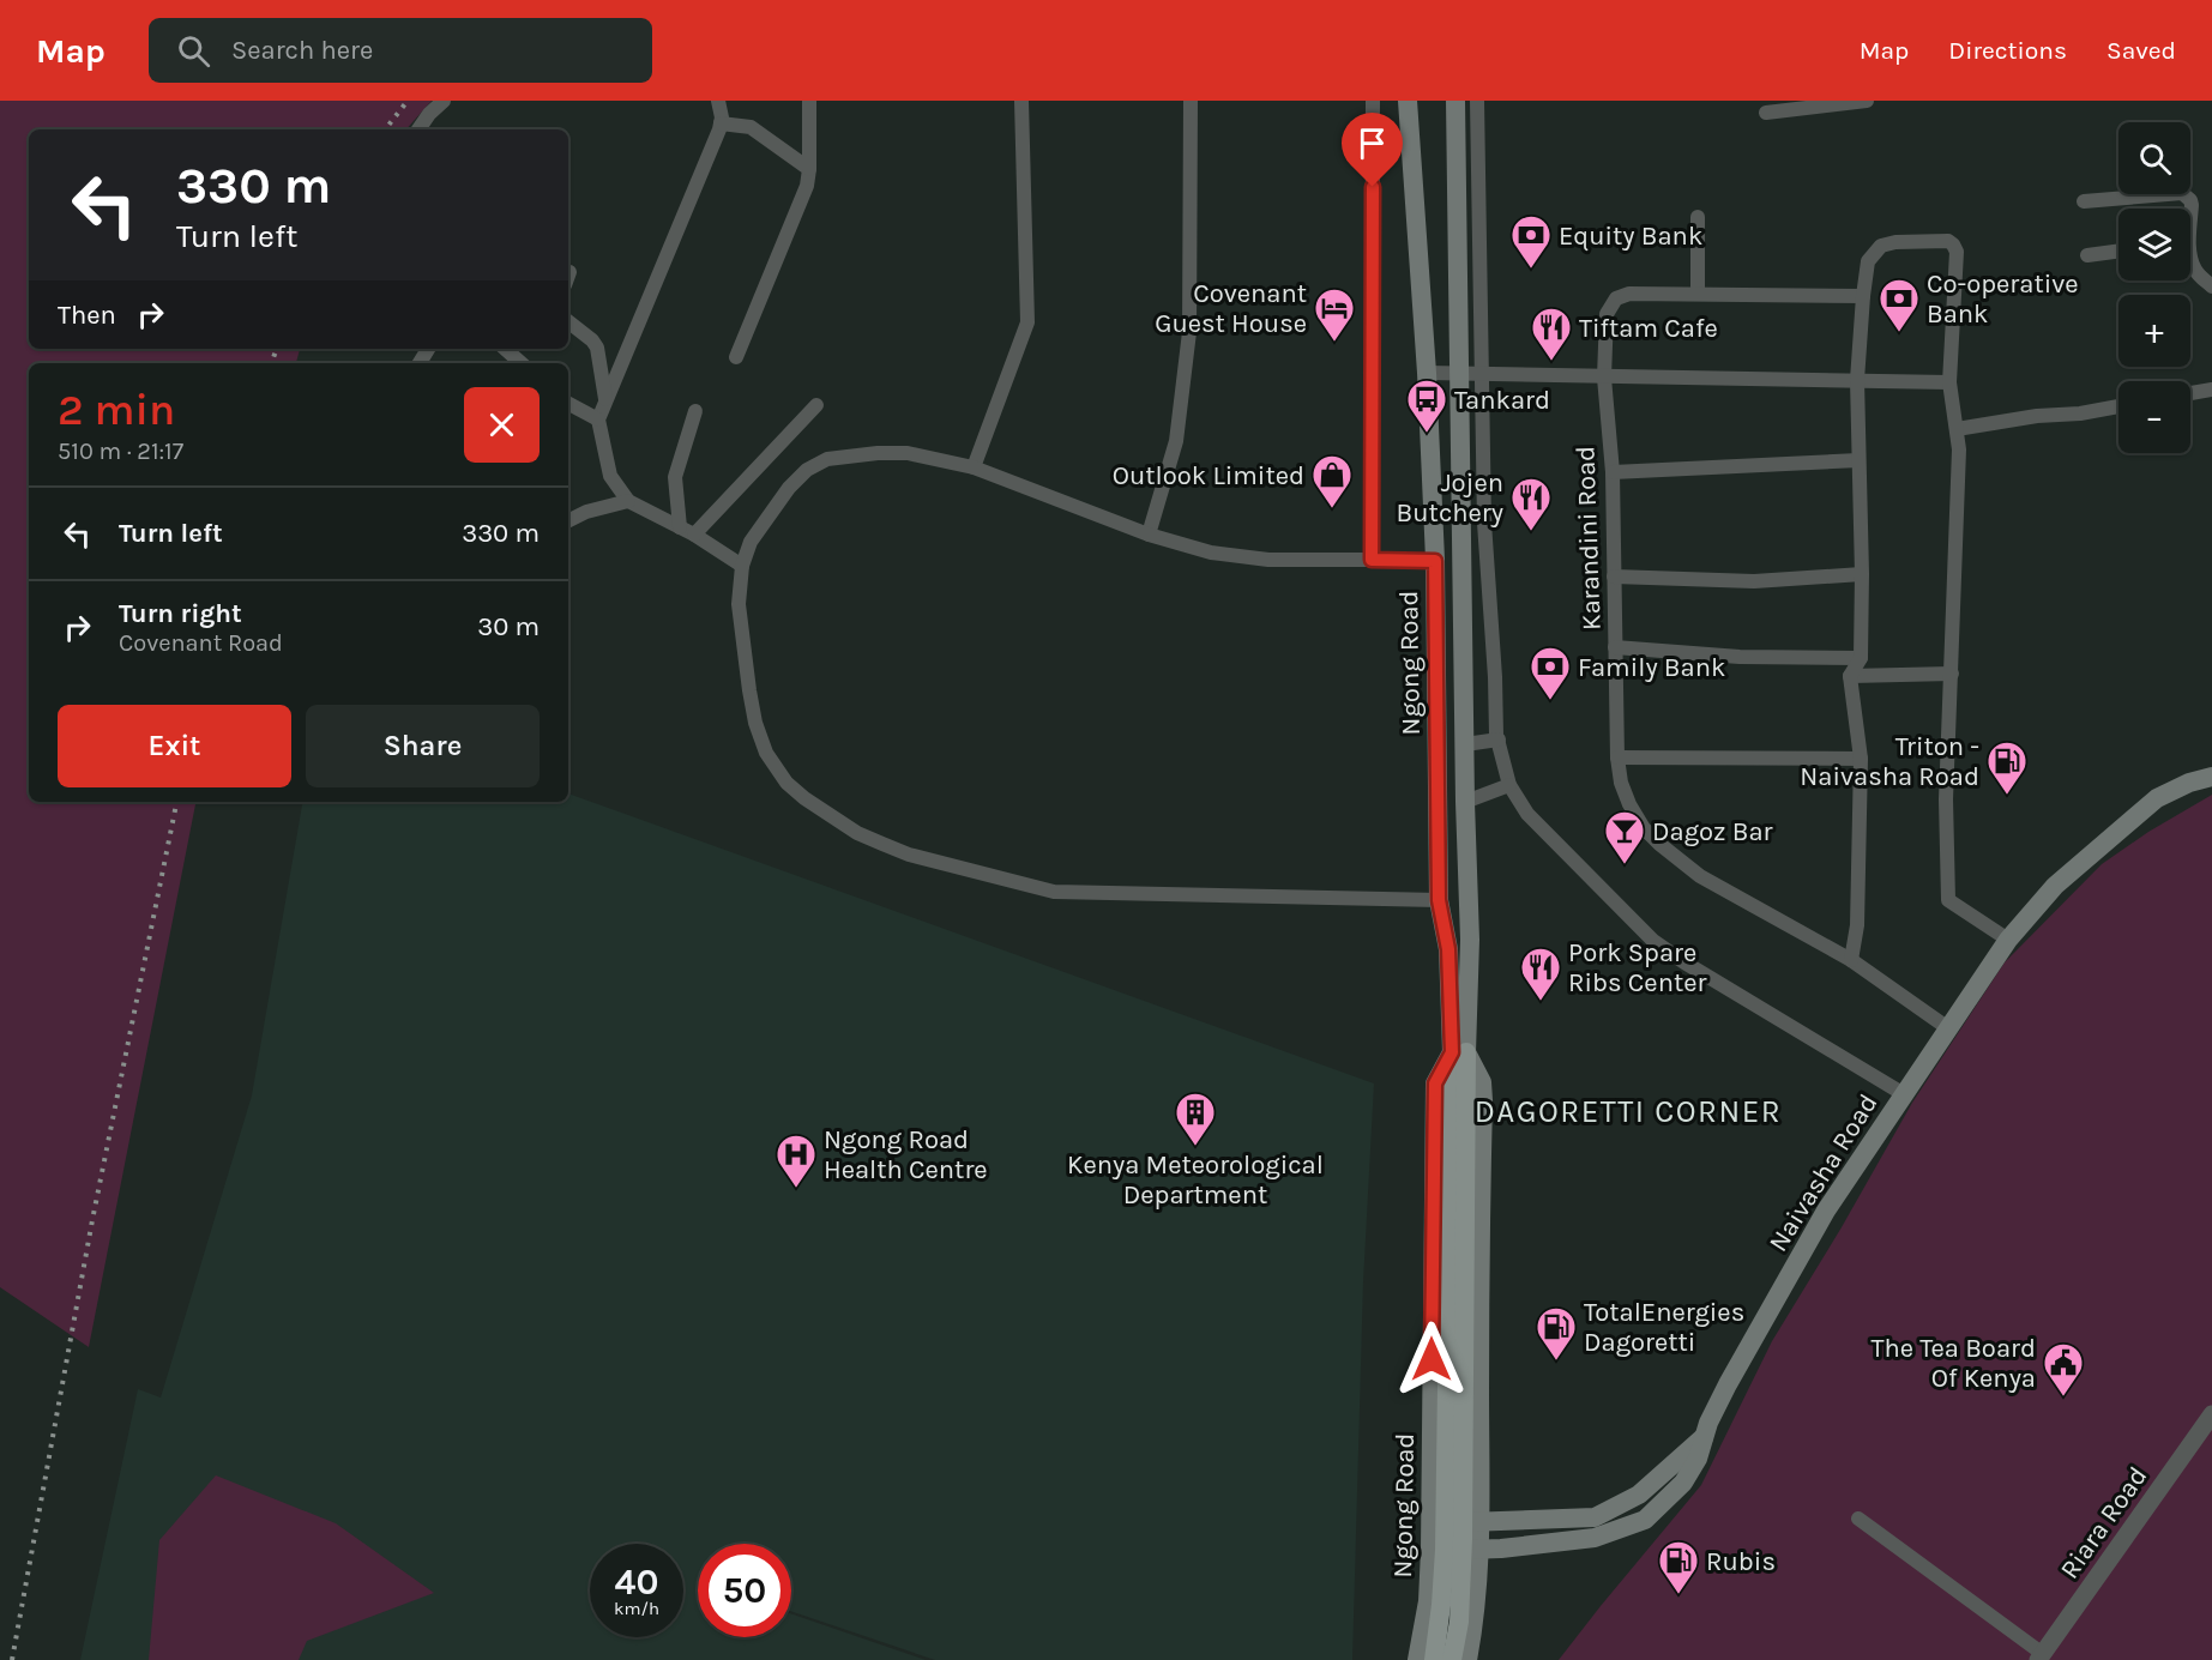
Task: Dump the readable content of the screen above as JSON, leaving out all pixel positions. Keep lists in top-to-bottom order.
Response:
{
  "streets": {
    "main road": ["Ngong Road", "Naivasha Road"],
    "street": ["Karandini Road", "Riara Road"]
  },
  "crossings": [
    ["Karandini Road", "Naivasha Road"]
  ],
  "districts": ["DAGORETTI CORNER"],
  "places": {
    "bank": ["Equity Bank", "Co-operative Bank", "Family Bank"],
    "hotel": ["Covenant Guest House"],
    "restaurant": ["Tiftam Cafe", "Jojen Butchery", "Pork Spare Ribs Center"],
    "bus stop": ["Tankard"],
    "shop": ["Outlook Limited"],
    "fuel station": ["Triton - Naivasha Road", "TotalEnergies Dagoretti", "Rubis"],
    "bar": ["Dagoz Bar"],
    "building": ["Kenya Meteorological Department"],
    "hospital": ["Ngong Road Health Centre"],
    "public building": ["The Tea Board Of Kenya"]
  },
  "page": {
    "header": "Map",
    "search": "Search here",
    "nav": ["Map", "Directions", "Saved"],
    "map_buttons": ["+", "−"],
    "turn": ["330 m", "Turn left"],
    "then": "Then",
    "heading": ["2 min", "510 m · 21:17"],
    "list": [
      {
        "name": "Turn left",
        "value": "330 m"
      },
      {
        "name": "Turn right",
        "note": "Covenant Road",
        "value": "30 m"
      }
    ],
    "buttons": ["Exit", "Share"],
    "speed": "40 km/h",
    "limit": "50"
  }
}
